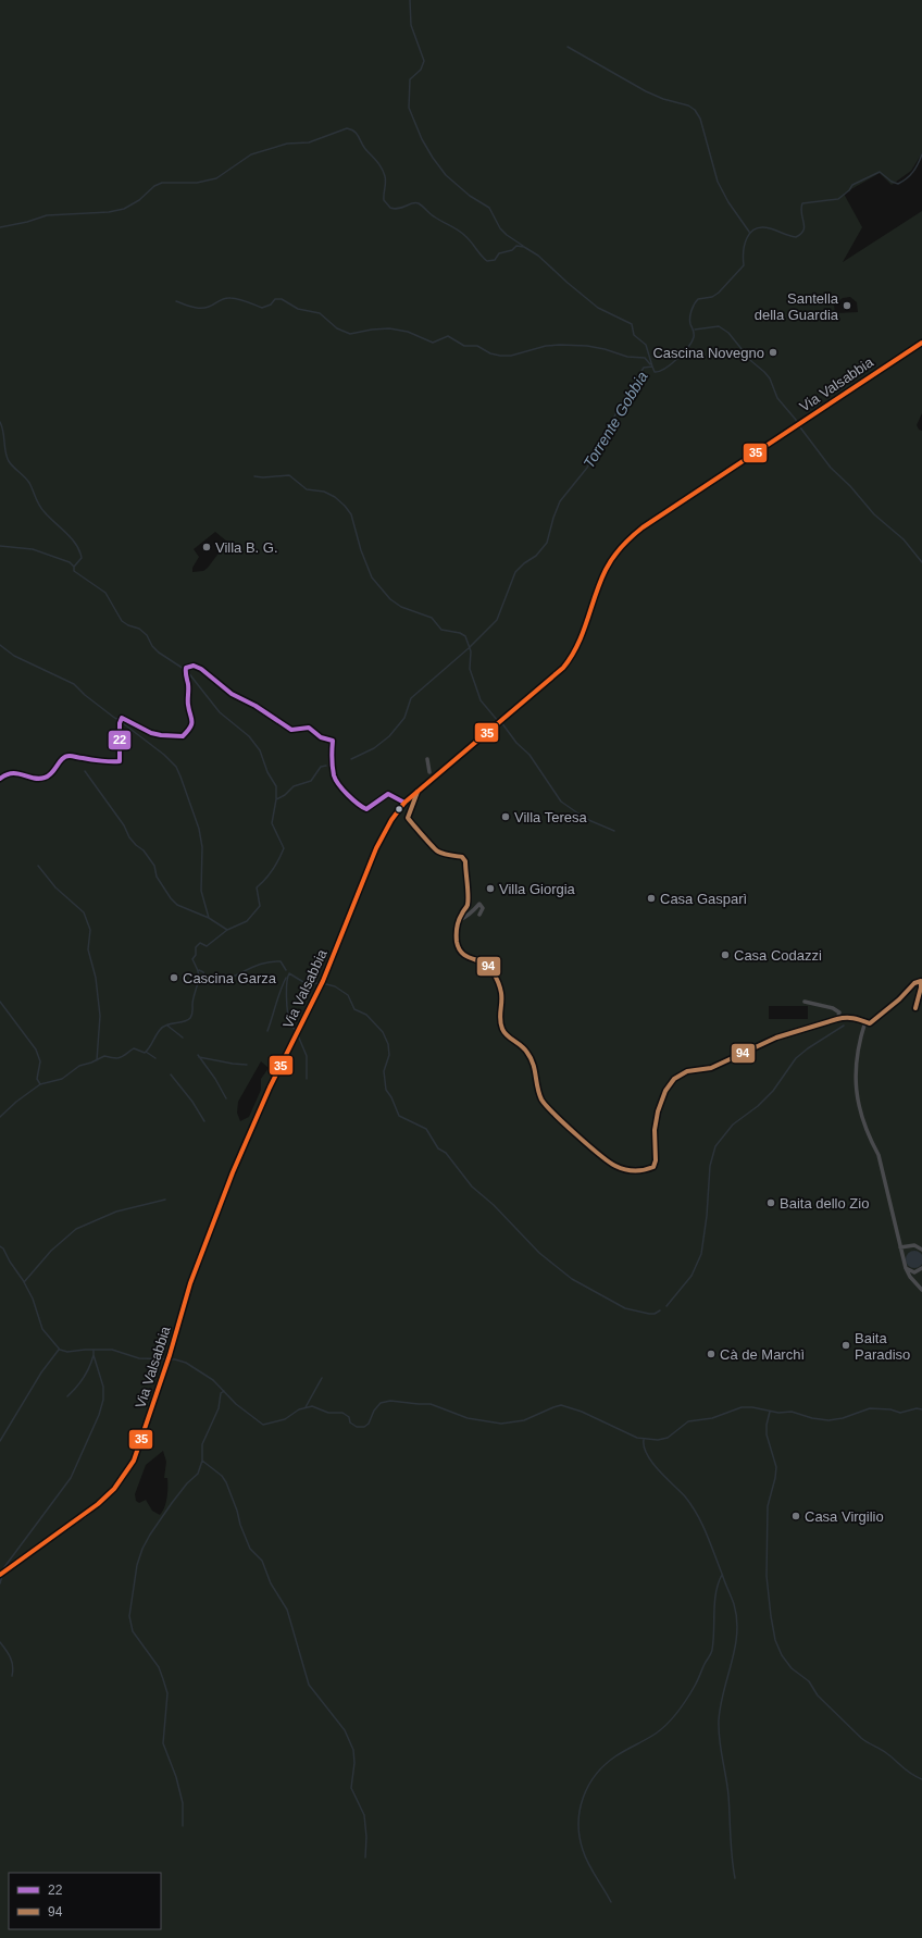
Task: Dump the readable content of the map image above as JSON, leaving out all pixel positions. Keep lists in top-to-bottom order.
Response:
{
  "streets": {
    "main road": ["Via Valsabbia"]
  },
  "water": ["Torrente Gobbia"],
  "places": [
    "Santella della Guardia",
    "Cascina Novegno",
    "Villa B. G.",
    "Villa Teresa",
    "Villa Giorgia",
    "Casa Gasparì",
    "Casa Codazzi",
    "Cascina Garza",
    "Baita dello Zio",
    "Baita Paradiso",
    "Cà de Marchì",
    "Casa Virgilio"
  ],
  "lines": ["transit line 35", "transit line 22", "transit line 94"],
  "legend": ["22", "94"]
}
